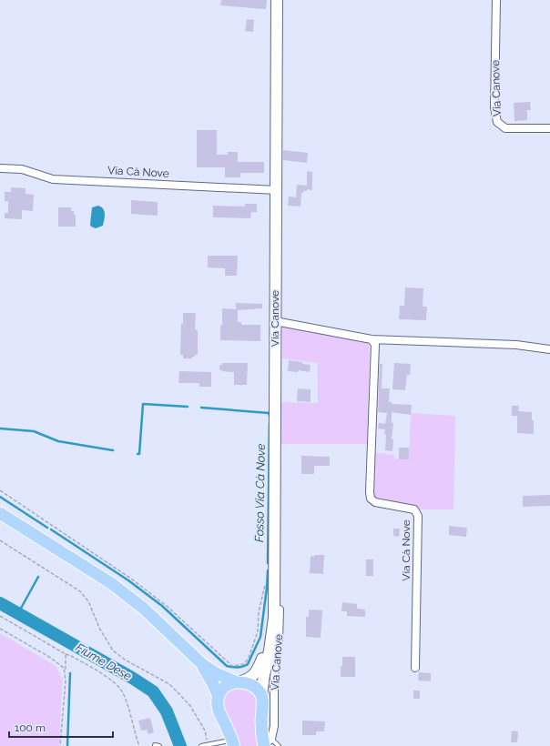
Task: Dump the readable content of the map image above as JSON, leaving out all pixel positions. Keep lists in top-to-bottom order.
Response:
{
  "streets": {
    "street": ["Via Canove", "Via Cà Nove"]
  },
  "crossings": [
    ["Via Canove", "Via Cà Nove"]
  ],
  "water": ["Fosso Via Cà Nove", "Fiume Dese"],
  "scale_bar": "100 m"
}
